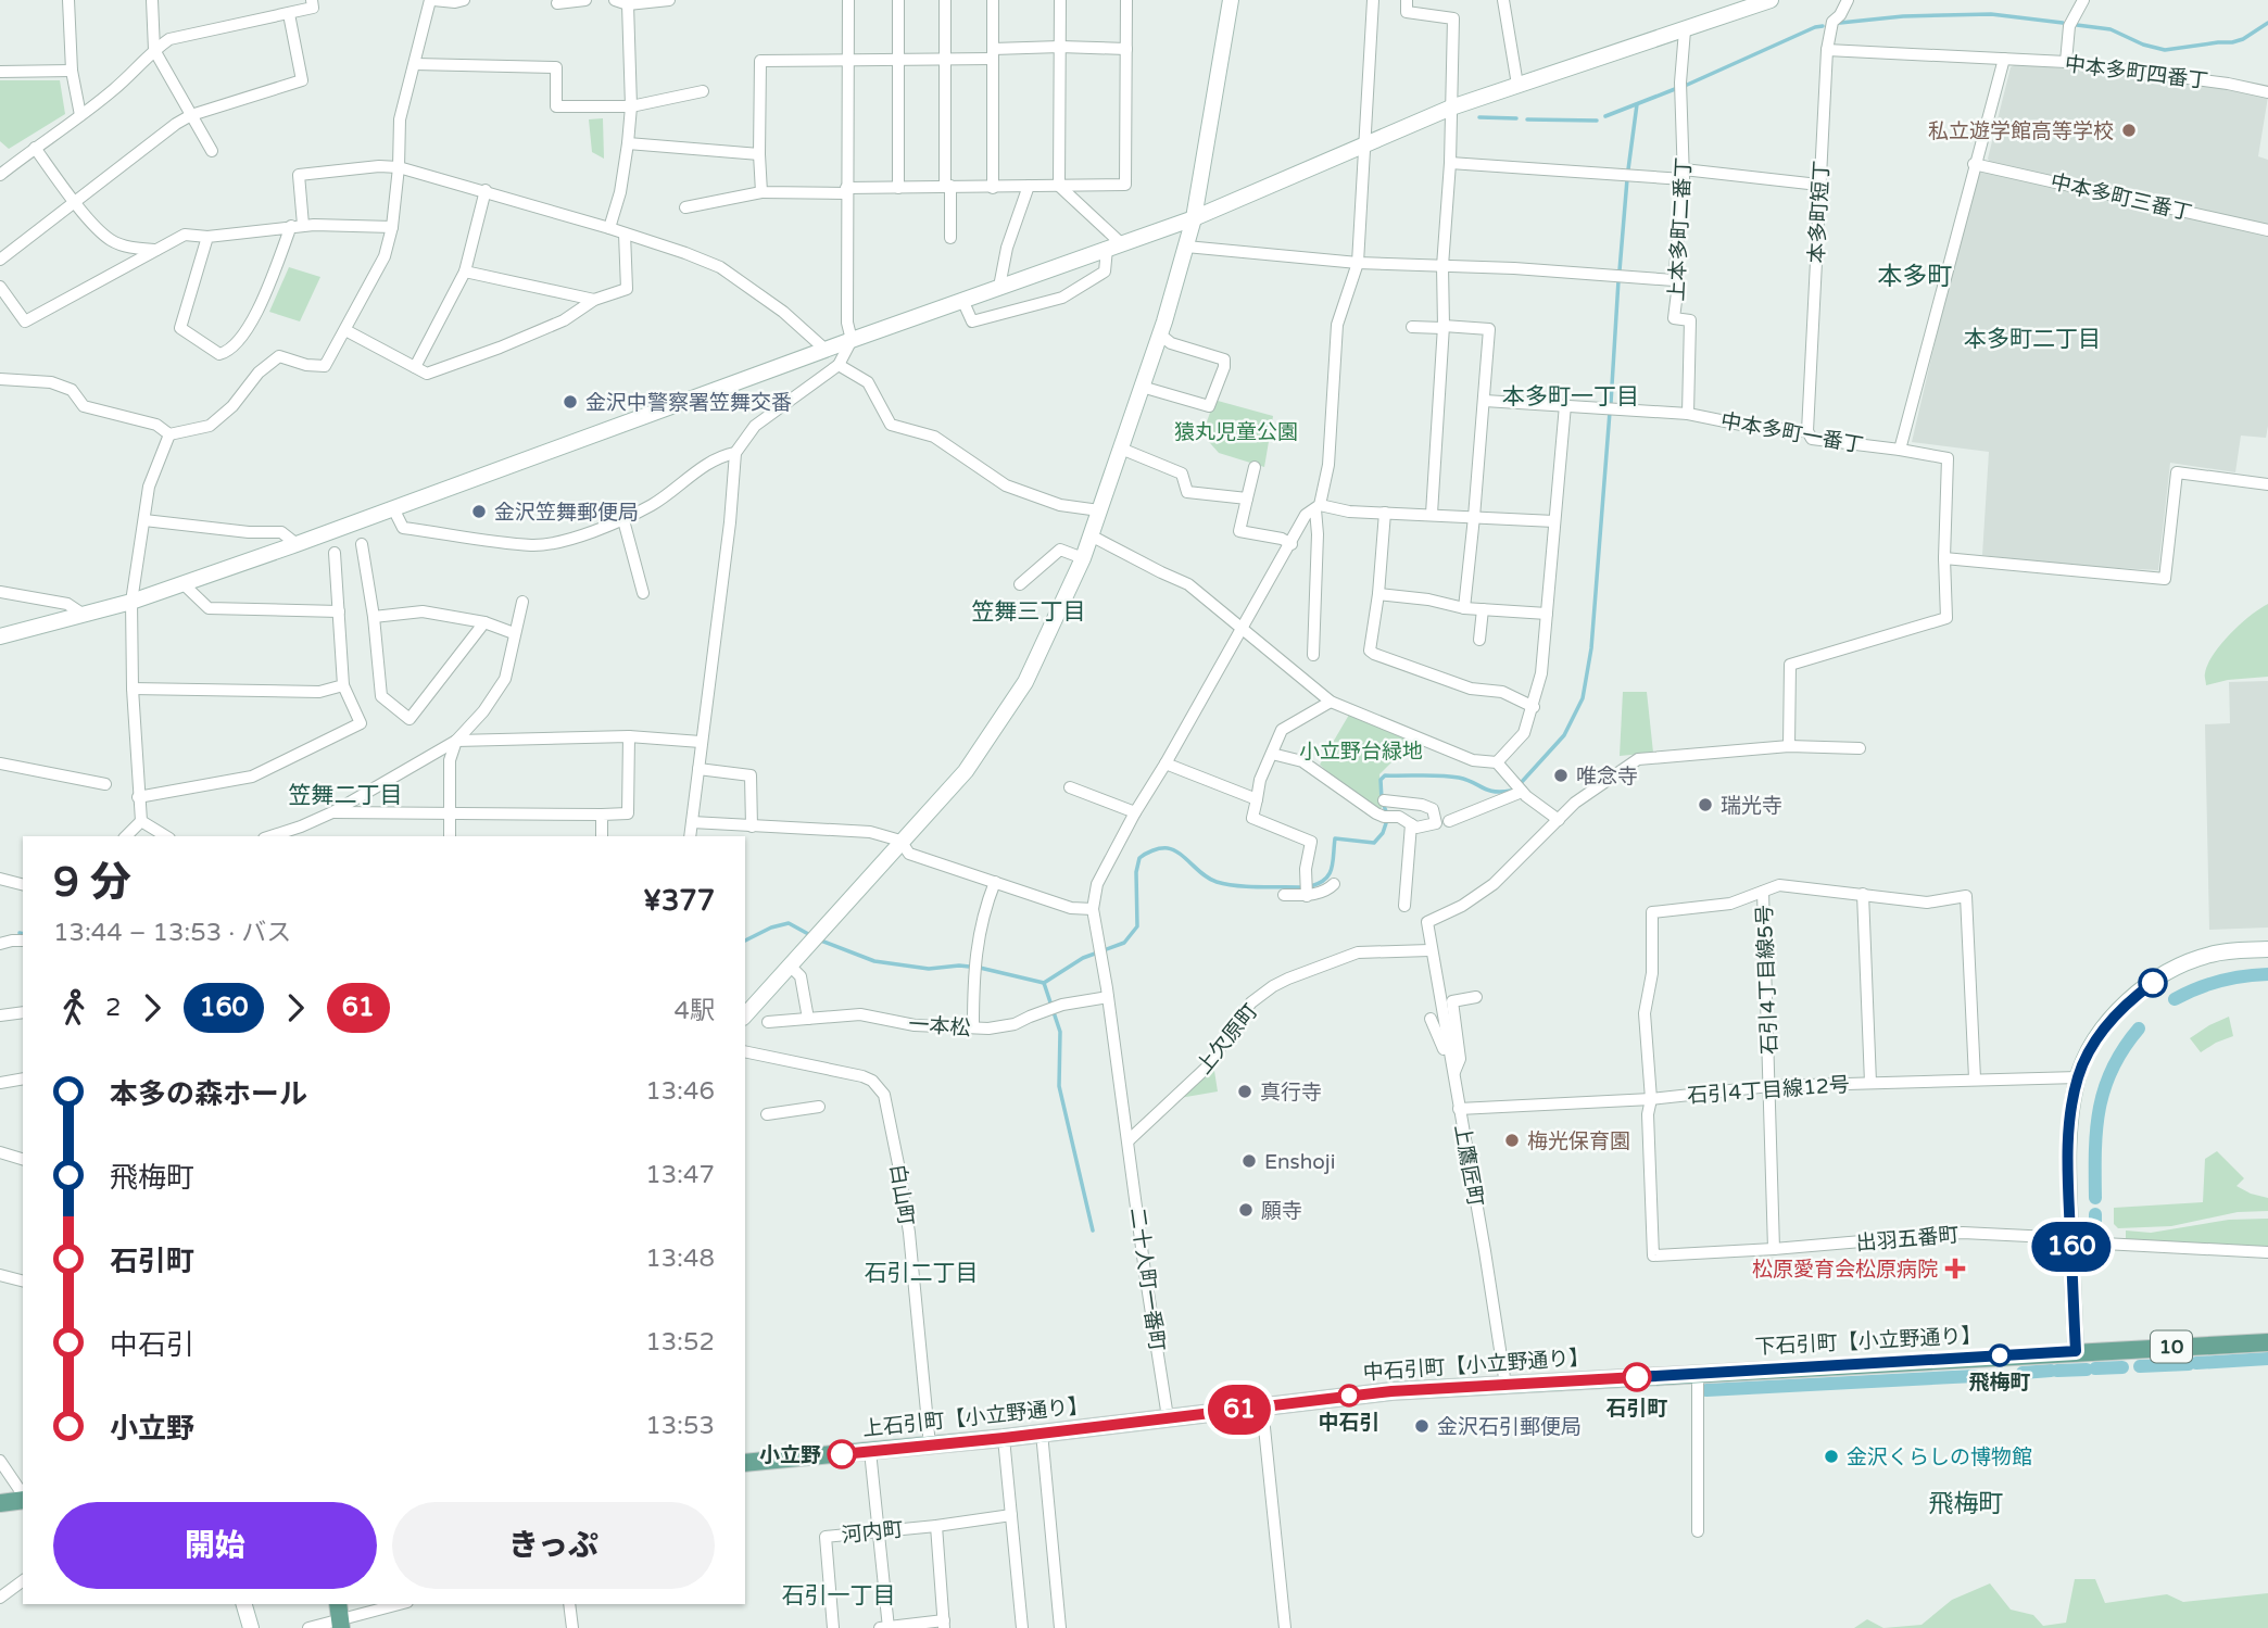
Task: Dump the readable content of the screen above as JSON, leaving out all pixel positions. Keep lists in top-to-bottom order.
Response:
{
  "streets": {
    "main road": [
      "下石引町【小立野通り】",
      "10",
      "中石引町【小立野通り】",
      "上石引町【小立野通り】"
    ],
    "street": [
      "中本多町四番丁",
      "中本多町三番丁",
      "本多町短丁",
      "上本多町二番丁",
      "中本多町一番丁",
      "石引4丁目線5号",
      "一本松",
      "上欠原町",
      "石引4丁目線12号",
      "上鷹匠町",
      "白山町",
      "出羽五番町",
      "二十人町一番町",
      "河内町"
    ]
  },
  "crossings": [
    ["中本多町四番丁", "本多町短丁"],
    ["本多町短丁", "中本多町一番丁"],
    ["上本多町二番丁", "中本多町一番丁"],
    ["石引4丁目線5号", "石引4丁目線12号"],
    ["石引4丁目線5号", "出羽五番町"],
    ["一本松", "二十人町一番町"],
    ["上欠原町", "上鷹匠町"],
    ["上欠原町", "二十人町一番町"],
    ["石引4丁目線12号", "上鷹匠町"],
    ["石引4丁目線12号", "出羽五番町"],
    ["上鷹匠町", "中石引町【小立野通り】"],
    ["白山町", "上石引町【小立野通り】"],
    ["二十人町一番町", "中石引町【小立野通り】"],
    ["二十人町一番町", "上石引町【小立野通り】"],
    ["下石引町【小立野通り】", "中石引町【小立野通り】"],
    ["中石引町【小立野通り】", "上石引町【小立野通り】"]
  ],
  "districts": [
    "本多町",
    "本多町二丁目",
    "本多町一丁目",
    "笠舞三丁目",
    "笠舞二丁目",
    "石引二丁目",
    "飛梅町",
    "石引一丁目"
  ],
  "parks": ["猿丸児童公園", "小立野台緑地"],
  "places": {
    "other": [
      "私立遊学館高等学校",
      "金沢中警察署笠舞交番",
      "金沢笠舞郵便局",
      "唯念寺",
      "瑞光寺",
      "真行寺",
      "梅光保育園",
      "Enshoji",
      "願寺",
      "飛梅町",
      "石引町",
      "中石引",
      "金沢石引郵便局",
      "小立野",
      "金沢くらしの博物館"
    ],
    "health": ["松原愛育会松原病院"]
  },
  "lines": ["bus line 160", "bus line 61"],
  "page": {
    "on_map": ["160", "61"],
    "heading": ["9 分", "13:44 – 13:53 · バス", "¥377"],
    "legs": [
      "2",
      "160",
      "61",
      "4駅"
    ],
    "list": [
      {
        "name": "本多の森ホール",
        "value": "13:46"
      },
      {
        "name": "飛梅町",
        "value": "13:47"
      },
      {
        "name": "石引町",
        "value": "13:48"
      },
      {
        "name": "中石引",
        "value": "13:52"
      },
      {
        "name": "小立野",
        "value": "13:53"
      }
    ],
    "buttons": ["開始", "きっぷ"]
  }
}
